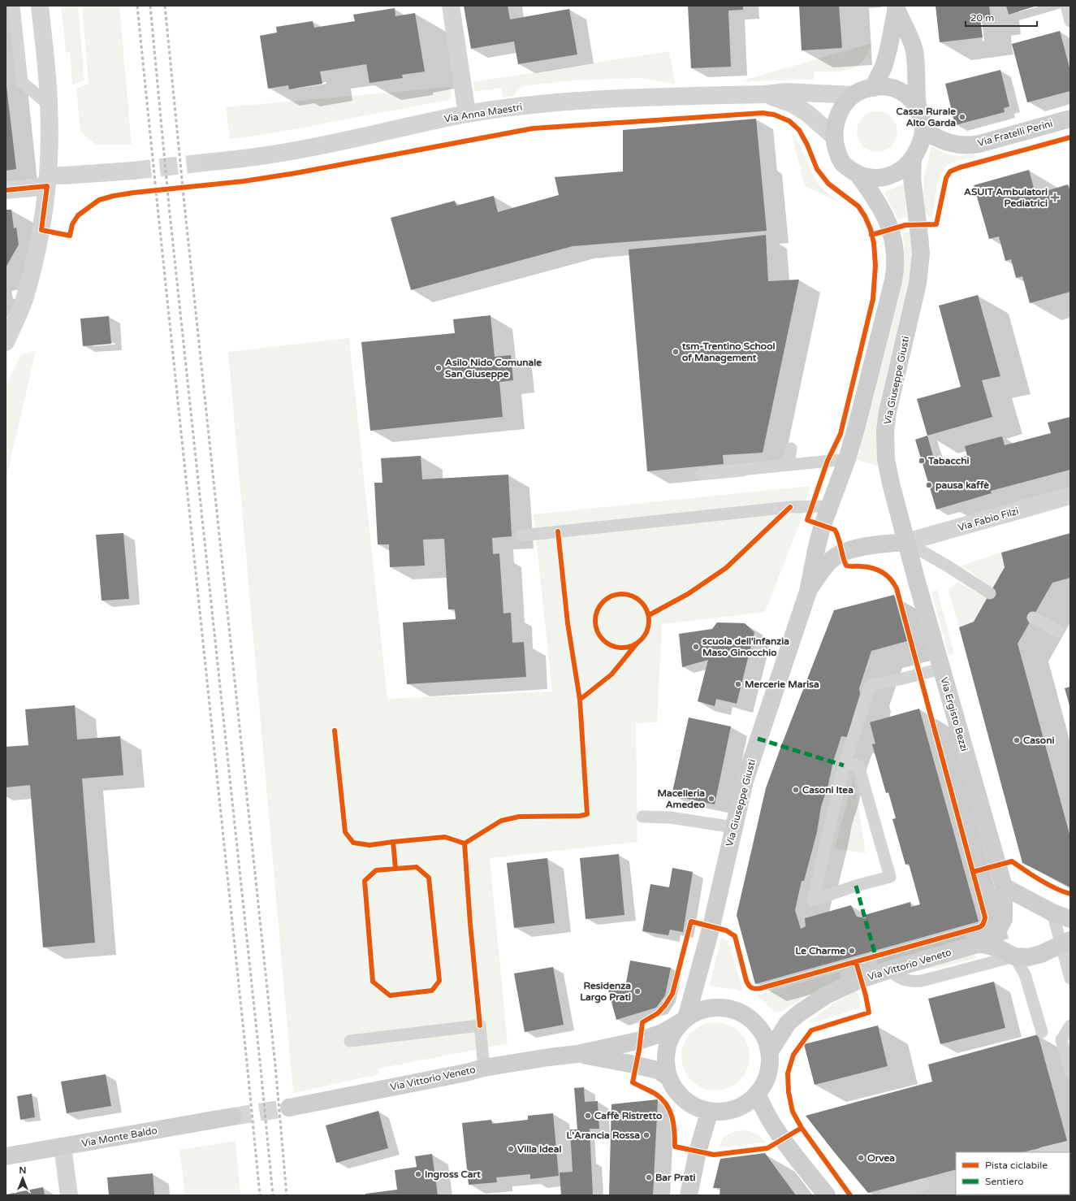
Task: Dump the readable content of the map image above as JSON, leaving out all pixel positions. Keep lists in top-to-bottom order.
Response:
{
  "streets": {
    "street": [
      "Via Anna Maestri",
      "Via Fratelli Perini",
      "Via Giuseppe Giusti",
      "Via Fabio Filzi",
      "Via Ergisto Bezzi",
      "Via Vittorio Veneto",
      "Via Monte Baldo"
    ]
  },
  "crossings": [
    ["Via Anna Maestri", "Via Fratelli Perini"],
    ["Via Anna Maestri", "Via Giuseppe Giusti"],
    ["Via Fratelli Perini", "Via Giuseppe Giusti"],
    ["Via Giuseppe Giusti", "Via Fabio Filzi"],
    ["Via Giuseppe Giusti", "Via Ergisto Bezzi"],
    ["Via Giuseppe Giusti", "Via Vittorio Veneto"],
    ["Via Fabio Filzi", "Via Ergisto Bezzi"],
    ["Via Ergisto Bezzi", "Via Vittorio Veneto"]
  ],
  "places": {
    "other": [
      "Cassa Rurale Alto Garda",
      "tsm-Trentino School of Management",
      "Asilo Nido Comunale San Giuseppe",
      "Tabacchi",
      "pausa kaffè",
      "scuola dell'infanzia Maso Ginocchio",
      "Mercerie Marisa",
      "Casoni",
      "Casoni Itea",
      "Macelleria Amedeo",
      "Le Charme",
      "Residenza Largo Prati",
      "Caffè Ristretto",
      "L'Arancia Rossa",
      "Villa Ideal",
      "Orvea",
      "Ingross Cart",
      "Bar Prati"
    ],
    "health": ["ASUIT Ambulatori Pediatrici"]
  },
  "legend": ["Pista ciclabile", "Sentiero"],
  "scale_bar": "20 m",
  "north": "top"
}
